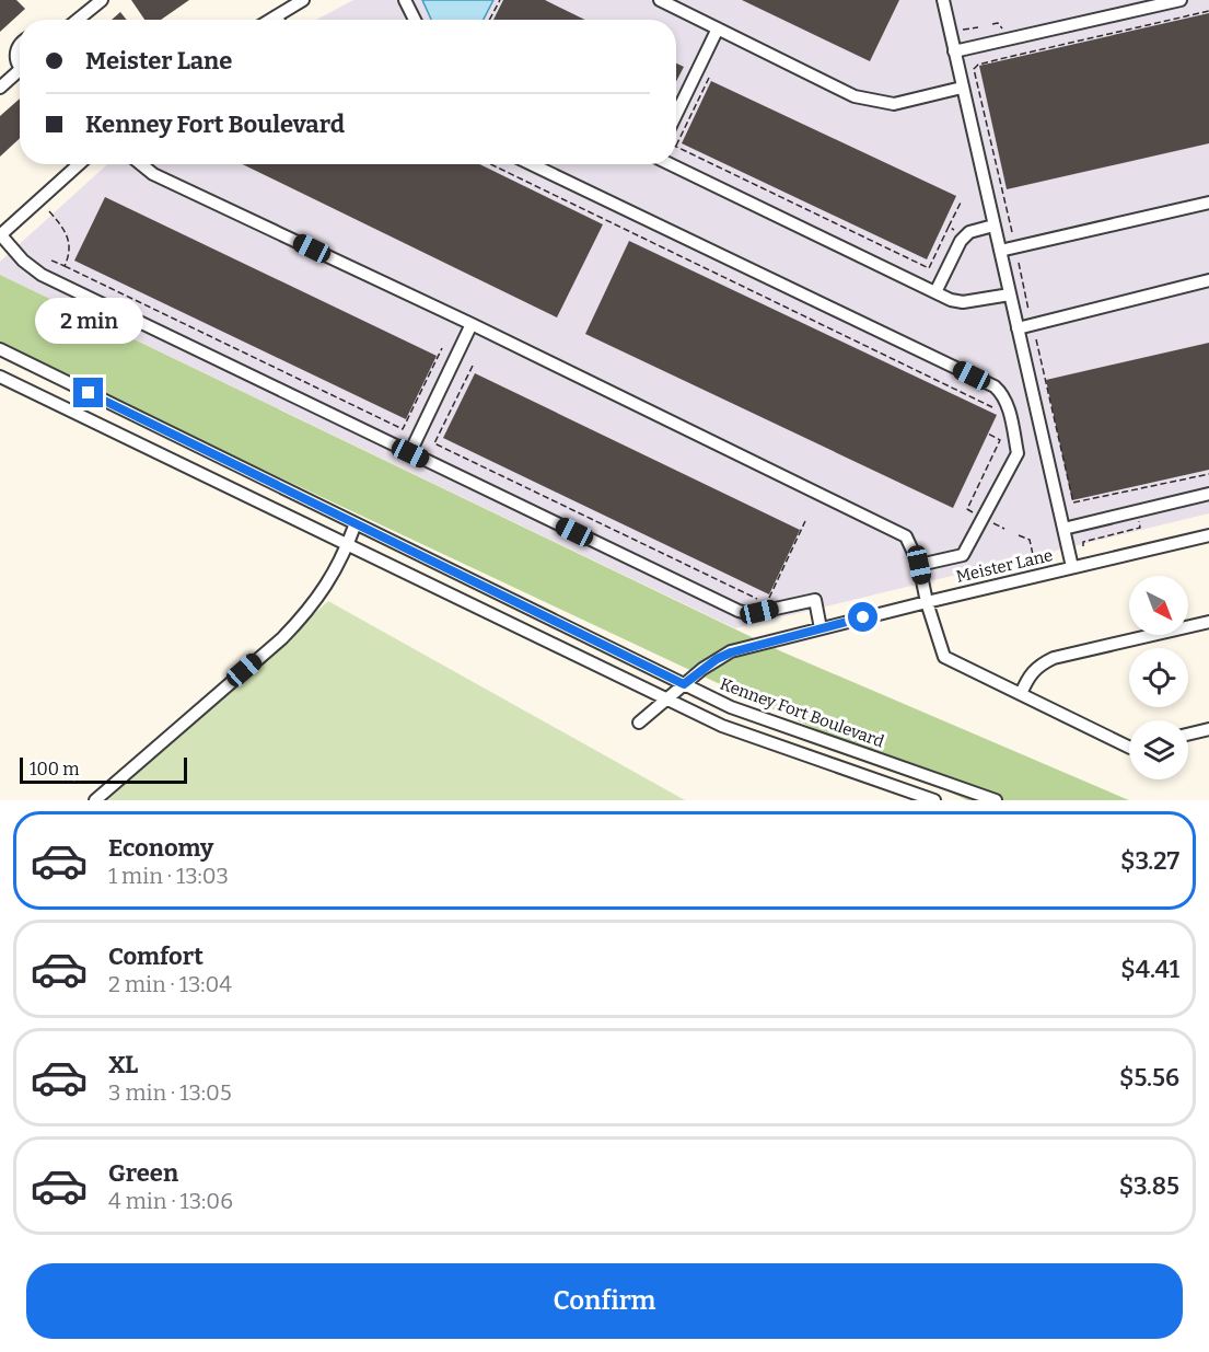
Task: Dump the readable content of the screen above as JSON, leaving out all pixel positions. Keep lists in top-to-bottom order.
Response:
{
  "streets": {
    "street": ["Meister Lane", "Kenney Fort Boulevard"]
  },
  "crossings": [
    ["Meister Lane", "Kenney Fort Boulevard"]
  ],
  "scale_bar": "100 m",
  "north": "bottom right",
  "page": {
    "banner": ["Meister Lane", "Kenney Fort Boulevard"],
    "bubble": "2 min",
    "scale": "100 m",
    "list": [
      {
        "name": "Economy",
        "note": "1 min · 13:03",
        "value": "$3.27"
      },
      {
        "name": "Comfort",
        "note": "2 min · 13:04",
        "value": "$4.41"
      },
      {
        "name": "XL",
        "note": "3 min · 13:05",
        "value": "$5.56"
      },
      {
        "name": "Green",
        "note": "4 min · 13:06",
        "value": "$3.85"
      }
    ],
    "buttons": "Confirm"
  }
}
